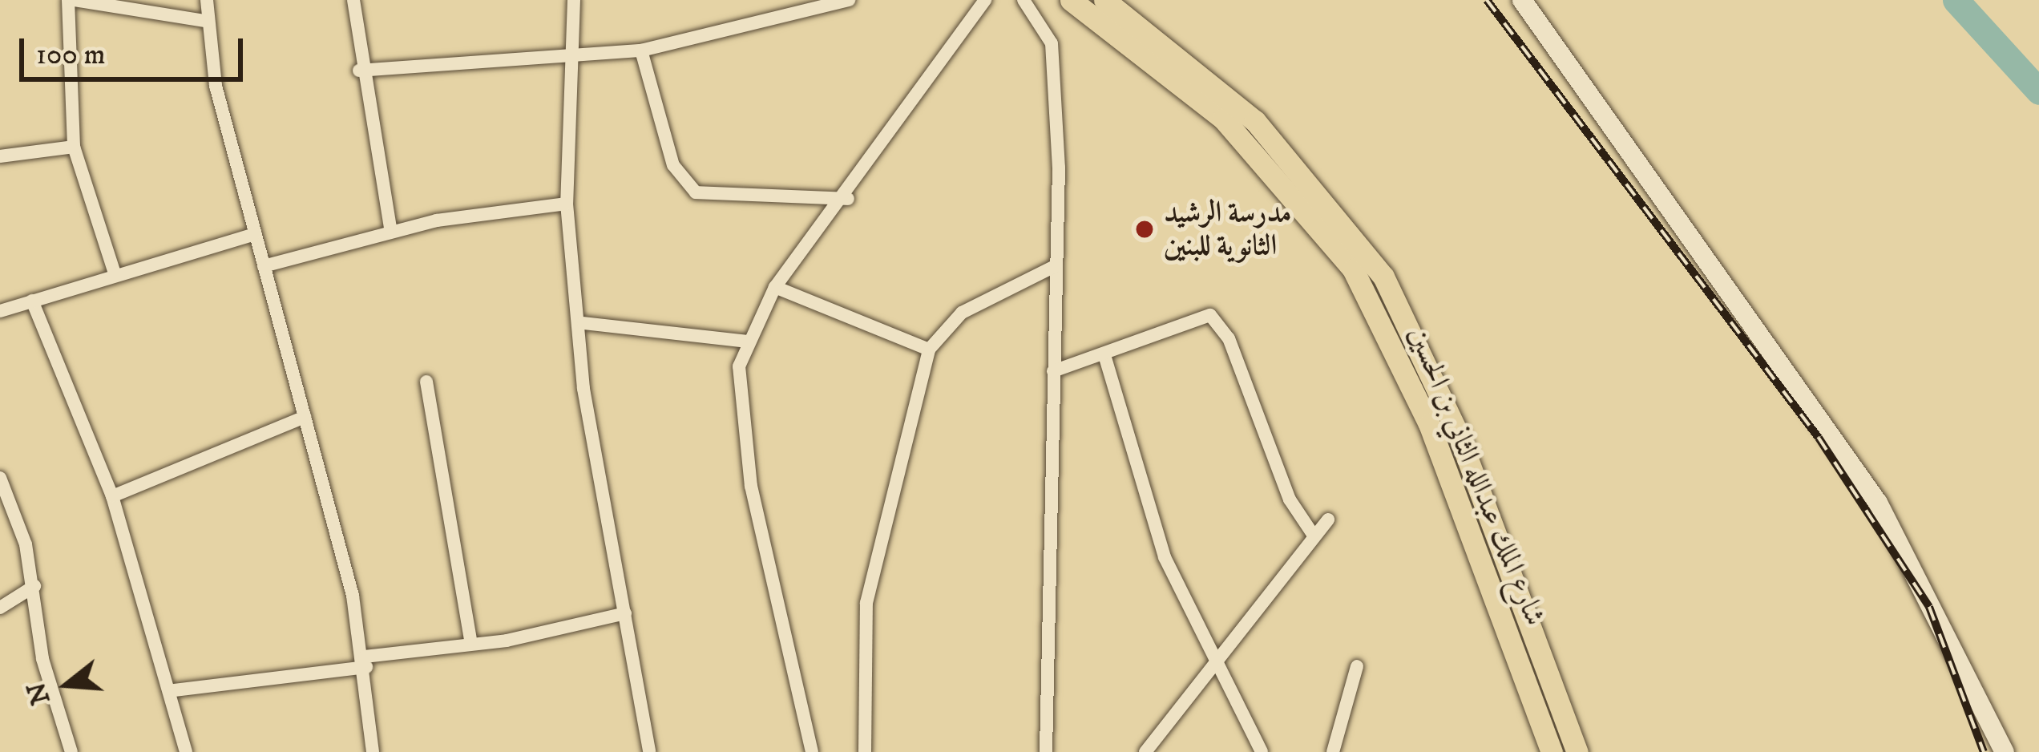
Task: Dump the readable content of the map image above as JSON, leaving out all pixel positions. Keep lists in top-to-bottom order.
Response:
{
  "streets": {
    "main road": ["شارع الملك عبدالله الثاني بن الحسين"]
  },
  "places": ["مدرسة الرشيد الثانوية للبنين"],
  "scale_bar": "100 m",
  "north": "left"
}
